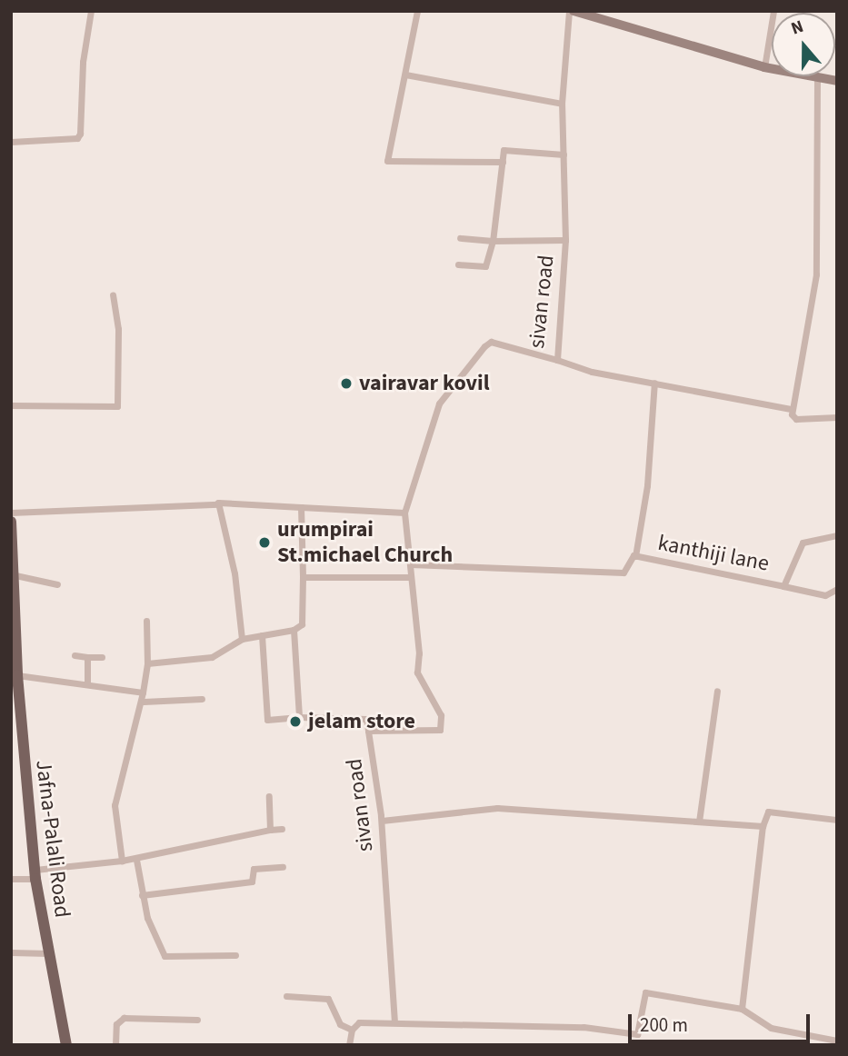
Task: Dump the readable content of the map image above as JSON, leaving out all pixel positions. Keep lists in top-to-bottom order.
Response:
{
  "streets": {
    "main road": ["Jafna-Palali Road"],
    "street": ["sivan road", "kanthiji lane"]
  },
  "crossings": [
    ["sivan road", "kanthiji lane"]
  ],
  "places": ["vairavar kovil", "urumpirai St.michael Church", "jelam store"],
  "scale_bar": "200 m",
  "north": "top"
}
